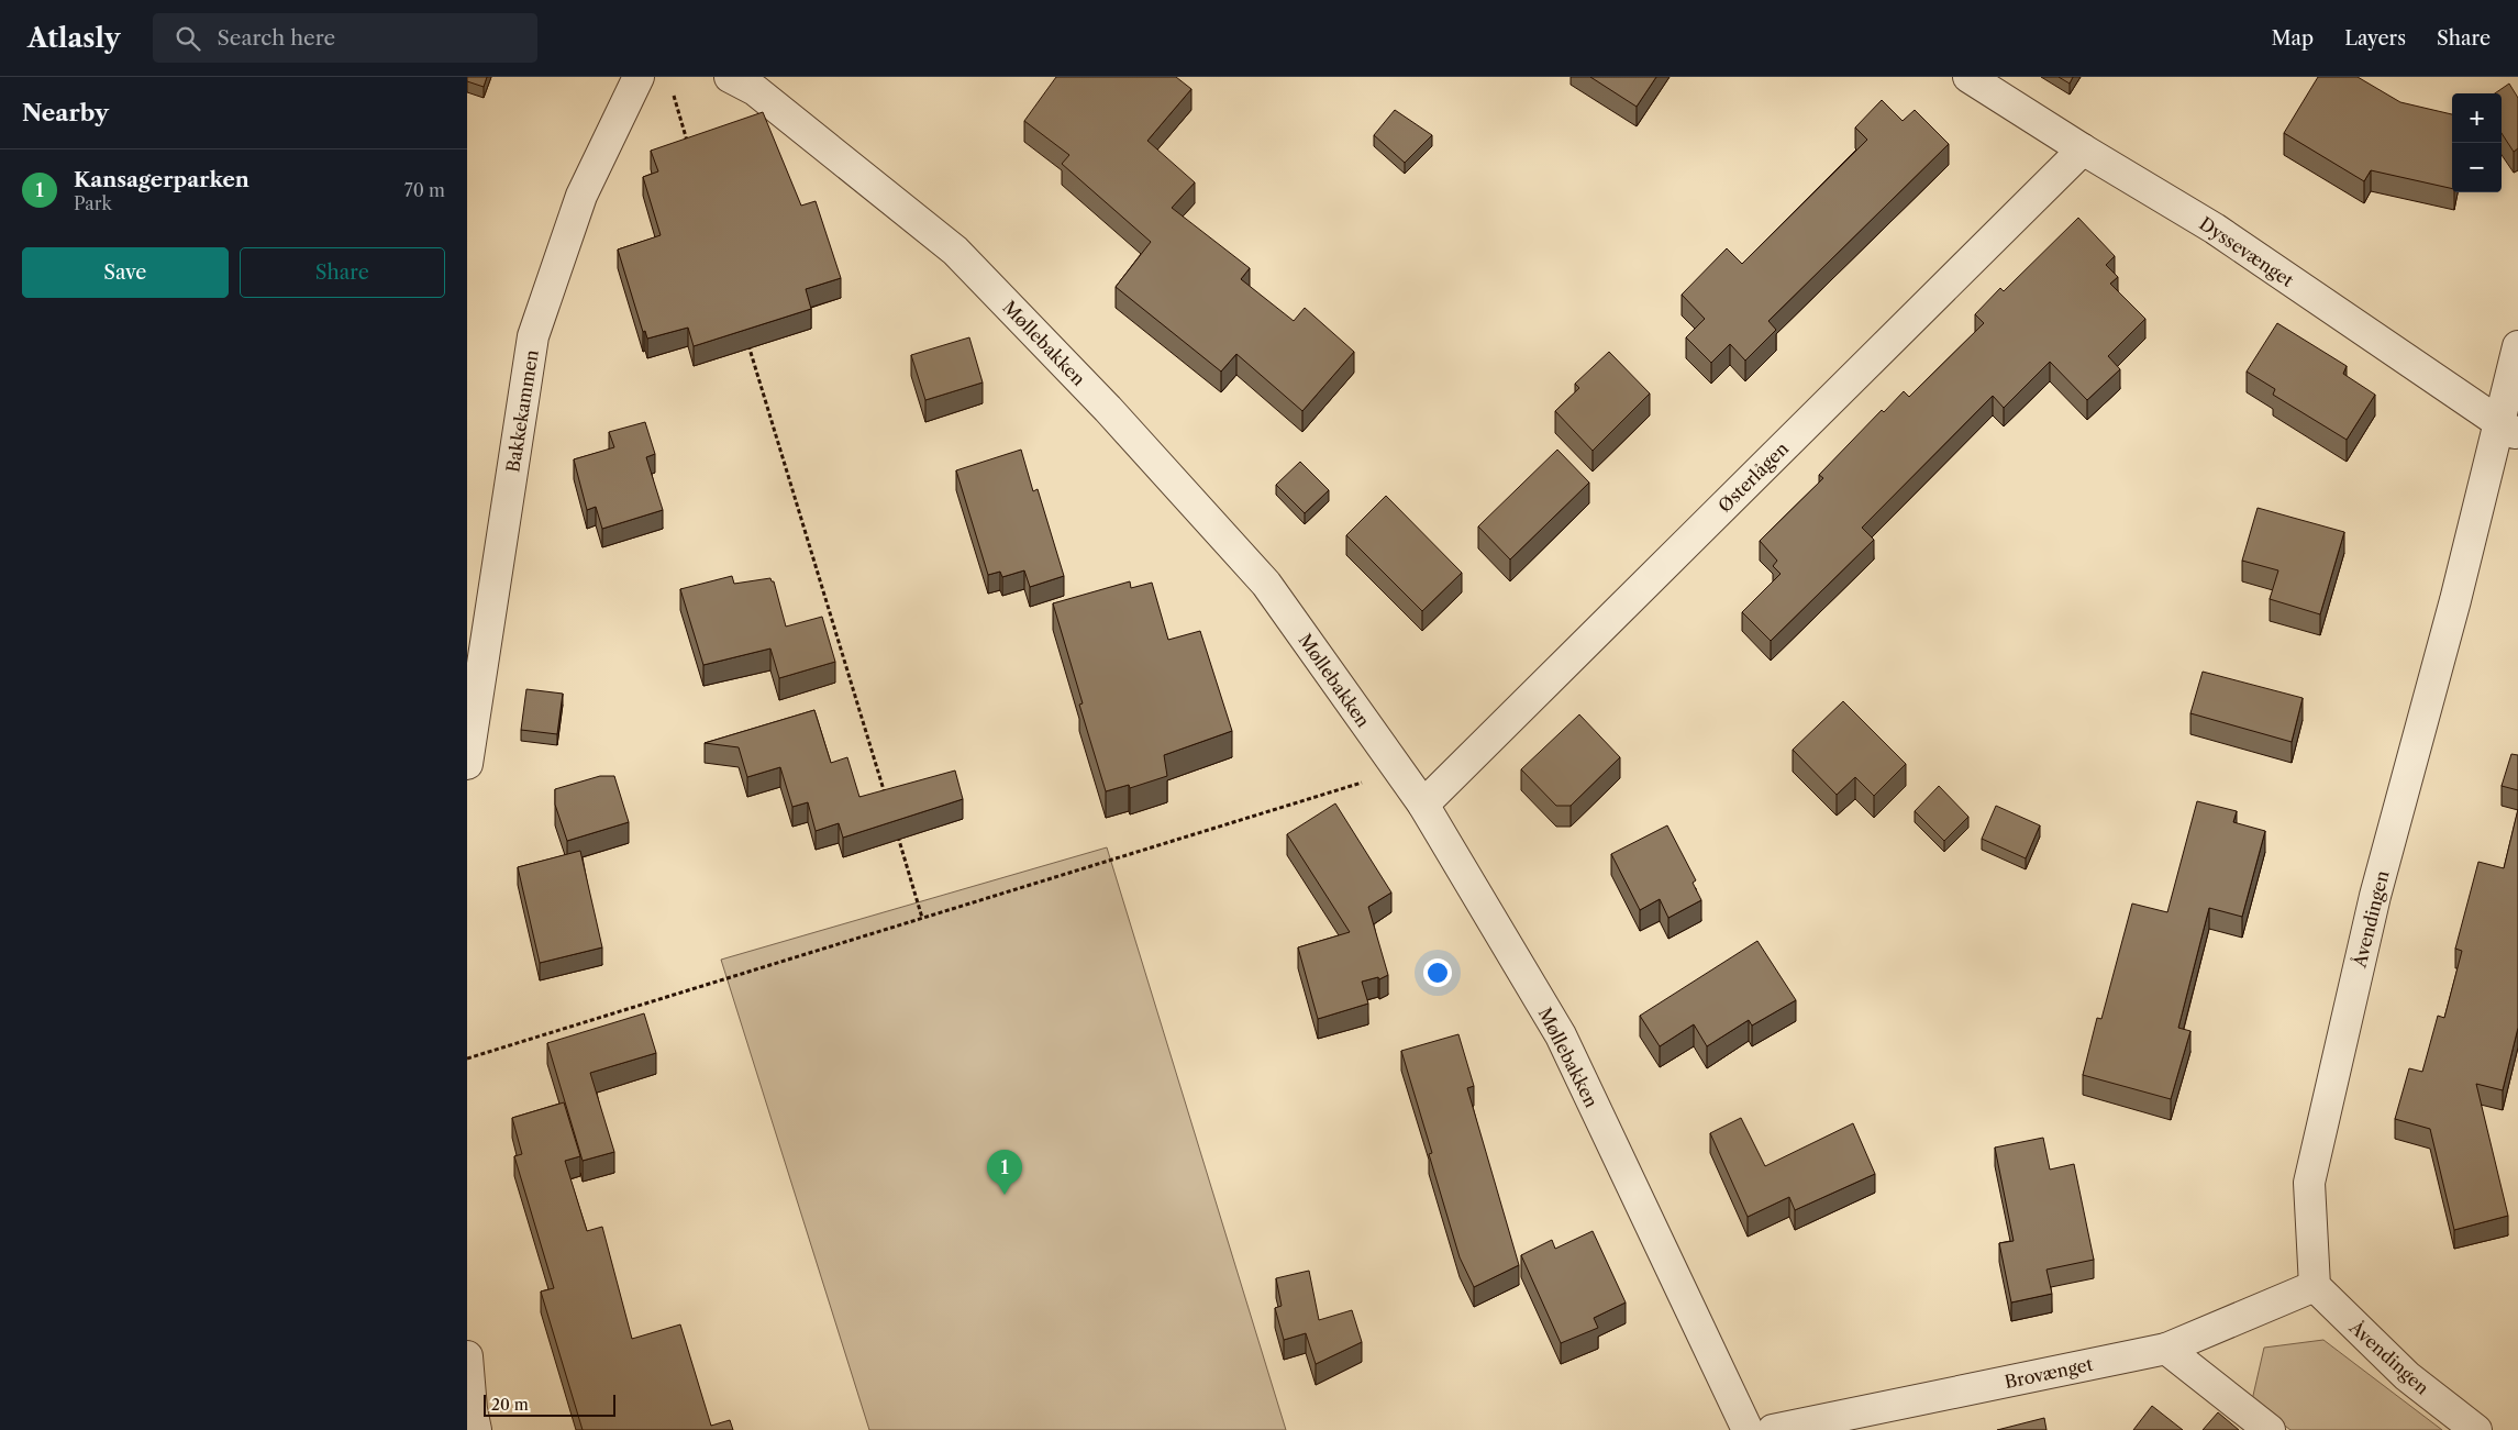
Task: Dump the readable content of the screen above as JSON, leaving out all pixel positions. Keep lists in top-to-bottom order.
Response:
{
  "streets": {
    "street": [
      "Dyssevænget",
      "Møllebakken",
      "Bakkekammen",
      "Østerlågen",
      "Åvendingen",
      "Brovænget"
    ]
  },
  "crossings": [
    ["Dyssevænget", "Østerlågen"],
    ["Dyssevænget", "Åvendingen"],
    ["Møllebakken", "Østerlågen"],
    ["Åvendingen", "Brovænget"]
  ],
  "scale_bar": "20 m",
  "page": {
    "header": "Atlasly",
    "search": "Search here",
    "nav": ["Map", "Layers", "Share"],
    "heading": "Nearby",
    "map_buttons": ["+", "−"],
    "list": [
      {
        "mark": "1",
        "name": "Kansagerparken",
        "note": "Park",
        "value": "70 m"
      }
    ],
    "buttons": ["Save", "Share"],
    "pins": "1",
    "scale": "20 m"
  }
}
